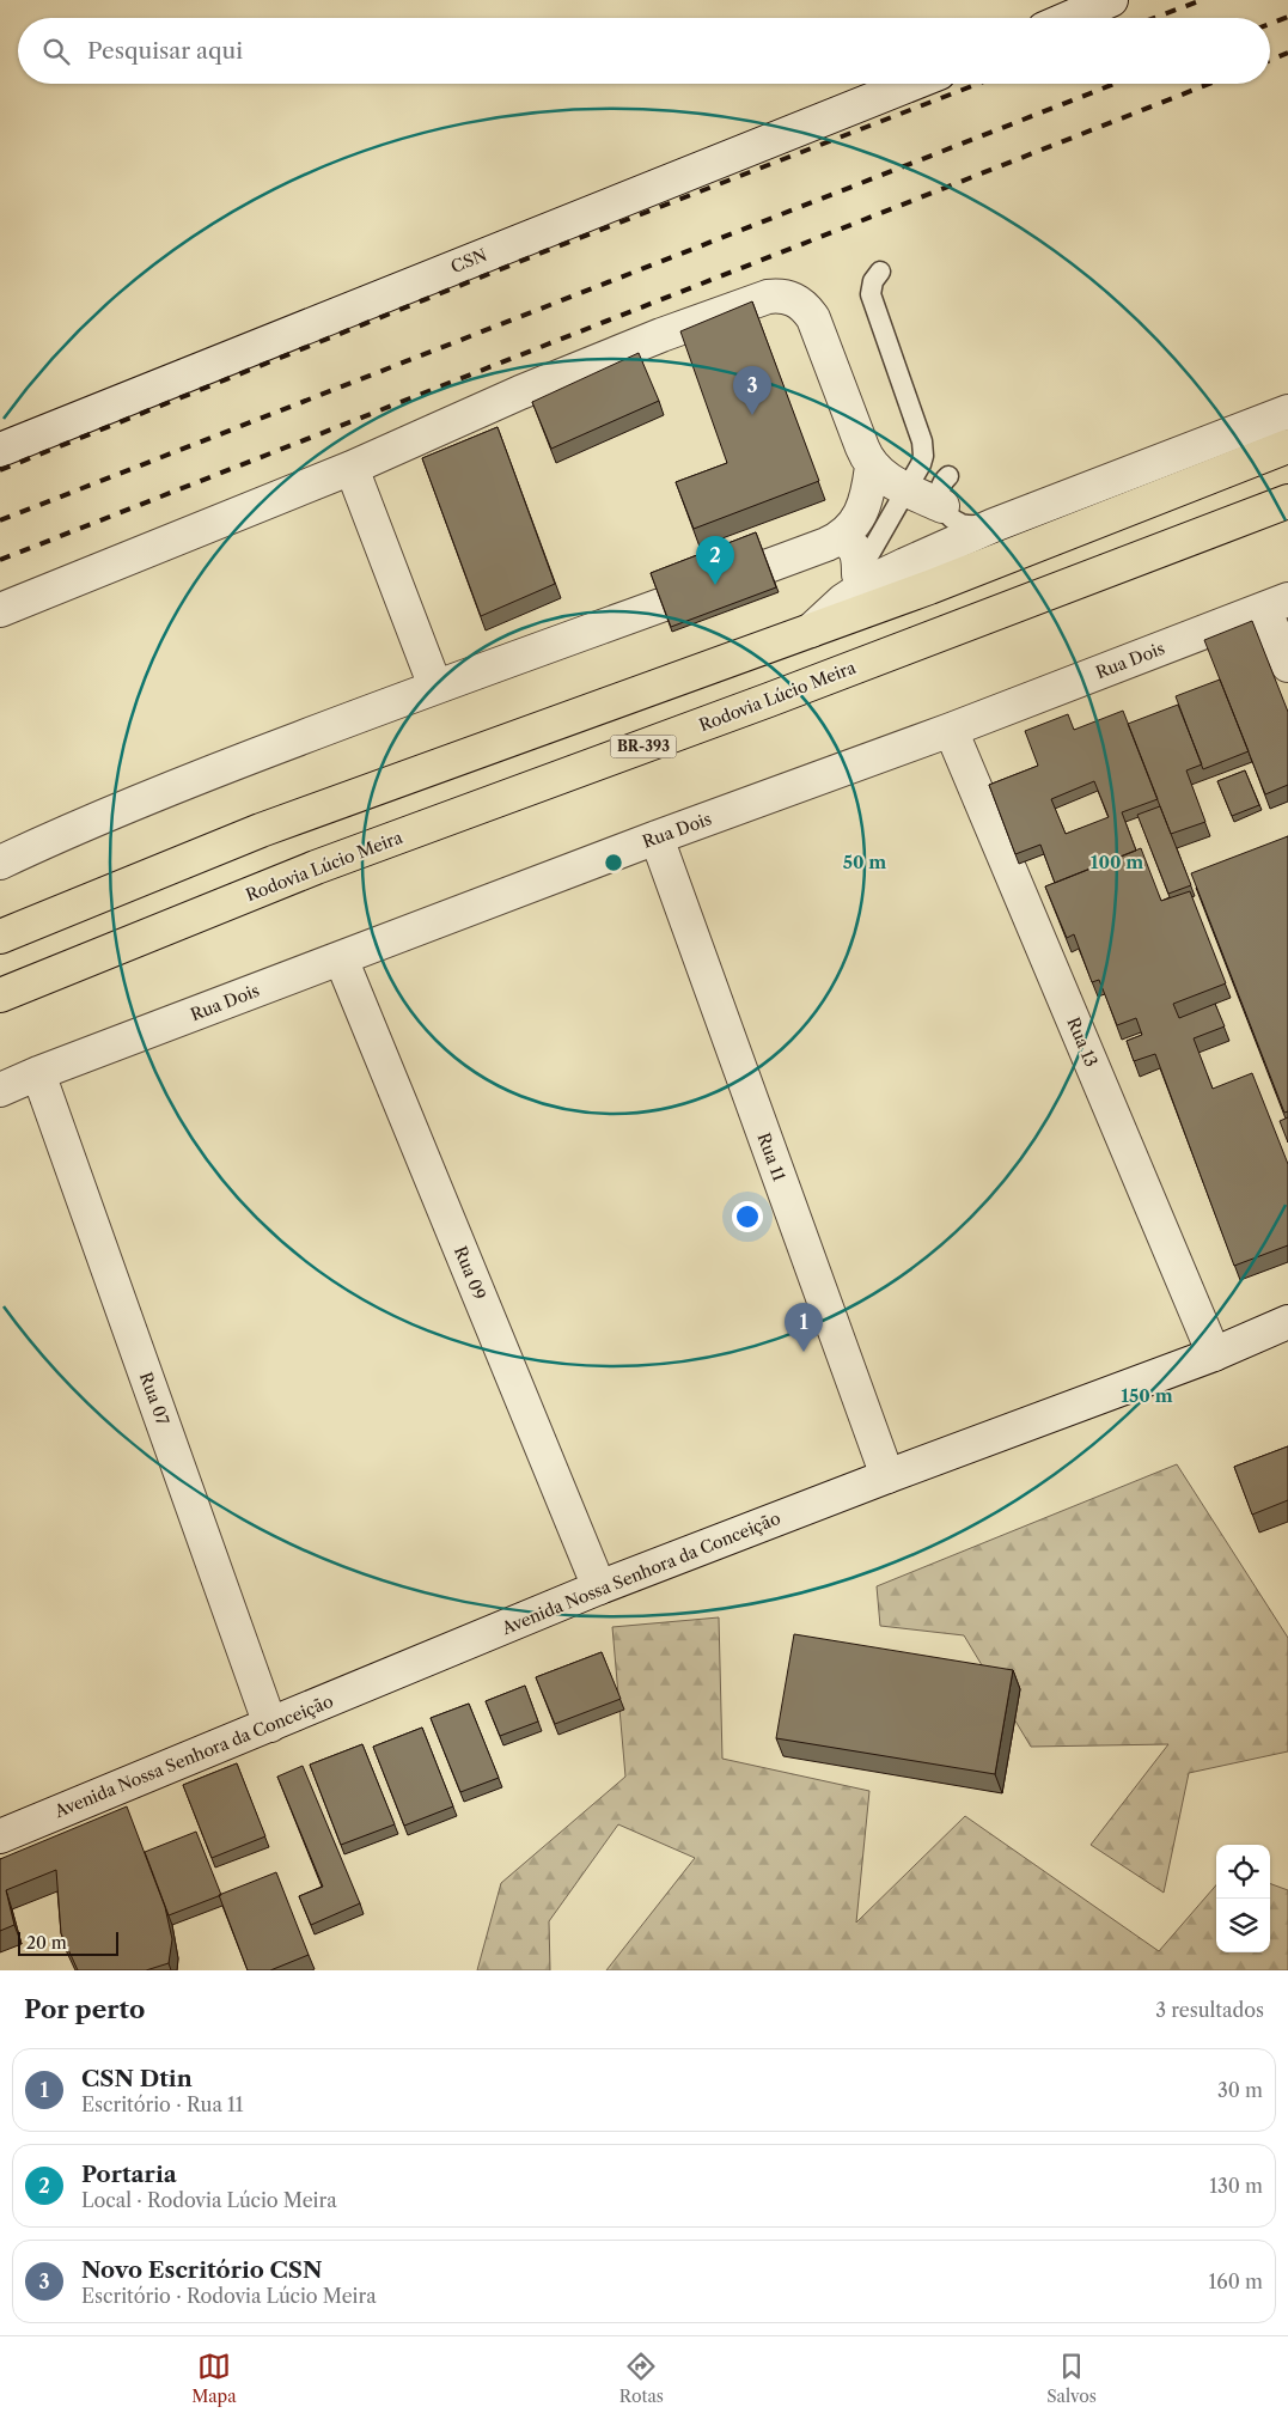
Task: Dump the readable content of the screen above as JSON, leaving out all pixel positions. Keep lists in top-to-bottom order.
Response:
{
  "streets": {
    "main road": ["Rodovia Lúcio Meira", "BR-393"],
    "street": [
      "CSN",
      "Rua Dois",
      "Rua 13",
      "Rua 11",
      "Rua 09",
      "Rua 07",
      "Avenida Nossa Senhora da Conceição"
    ]
  },
  "crossings": [
    ["Rua Dois", "Rua 13"],
    ["Rua Dois", "Rua 11"],
    ["Rua Dois", "Rua 09"],
    ["Rua Dois", "Rua 07"],
    ["Rua 13", "Avenida Nossa Senhora da Conceição"],
    ["Rua 11", "Avenida Nossa Senhora da Conceição"],
    ["Rua 09", "Avenida Nossa Senhora da Conceição"],
    ["Rua 07", "Avenida Nossa Senhora da Conceição"]
  ],
  "scale_bar": "20 m",
  "page": {
    "search": "Pesquisar aqui",
    "pins": ["3", "2", "1"],
    "scale": "20 m",
    "heading": ["Por perto", "3 resultados"],
    "list": [
      {
        "mark": "1",
        "name": "CSN Dtin",
        "note": "Escritório · Rua 11",
        "value": "30 m"
      },
      {
        "mark": "2",
        "name": "Portaria",
        "note": "Local · Rodovia Lúcio Meira",
        "value": "130 m"
      },
      {
        "mark": "3",
        "name": "Novo Escritório CSN",
        "note": "Escritório · Rodovia Lúcio Meira",
        "value": "160 m"
      }
    ],
    "nav": ["Mapa", "Rotas", "Salvos"]
  },
  "rings": ["50 m", "100 m", "150 m"]
}
